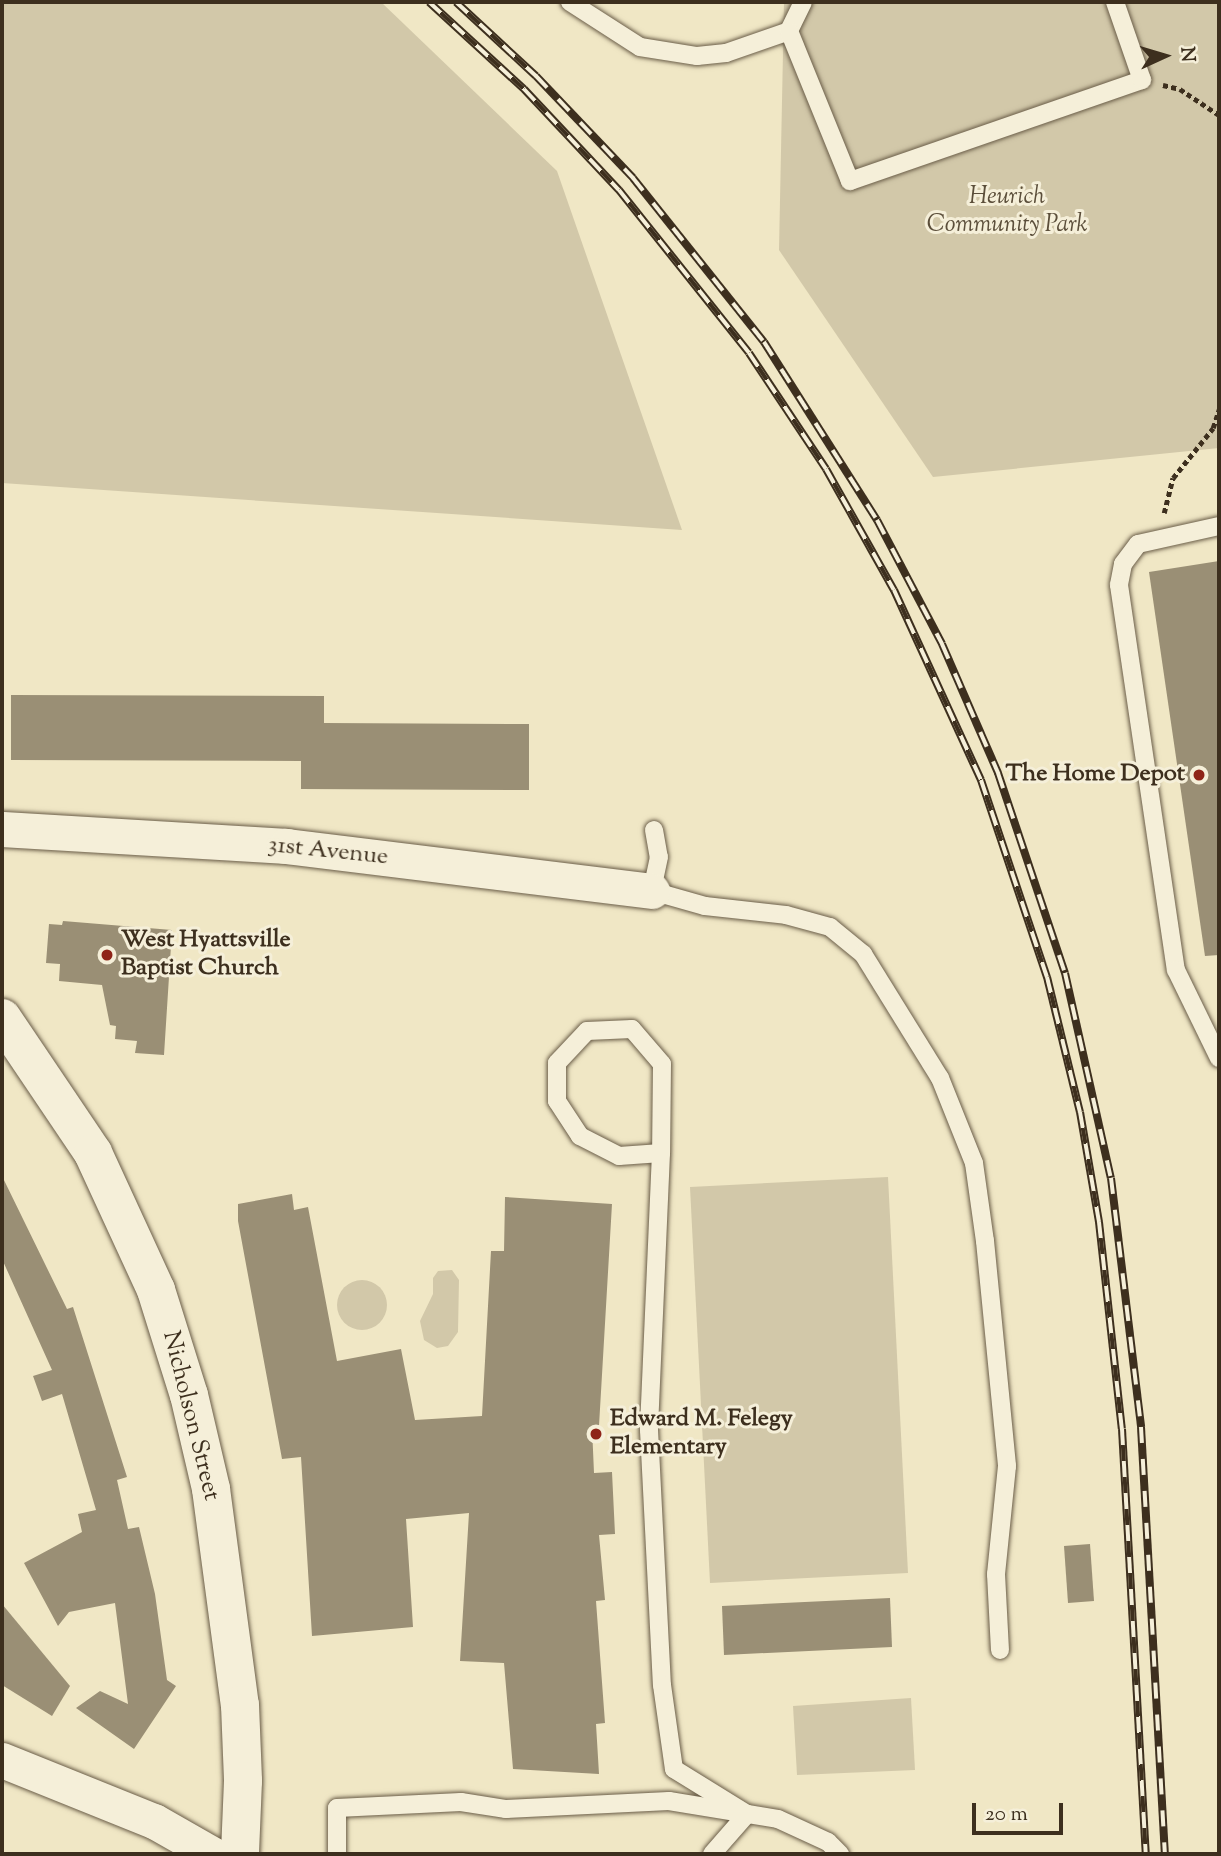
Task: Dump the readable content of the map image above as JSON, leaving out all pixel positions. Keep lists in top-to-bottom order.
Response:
{
  "streets": {
    "street": ["31st Avenue", "Nicholson Street"]
  },
  "parks": ["Heurich Community Park"],
  "places": ["The Home Depot", "West Hyattsville Baptist Church", "Edward M. Felegy Elementary"],
  "scale_bar": "20 m",
  "north": "right"
}
